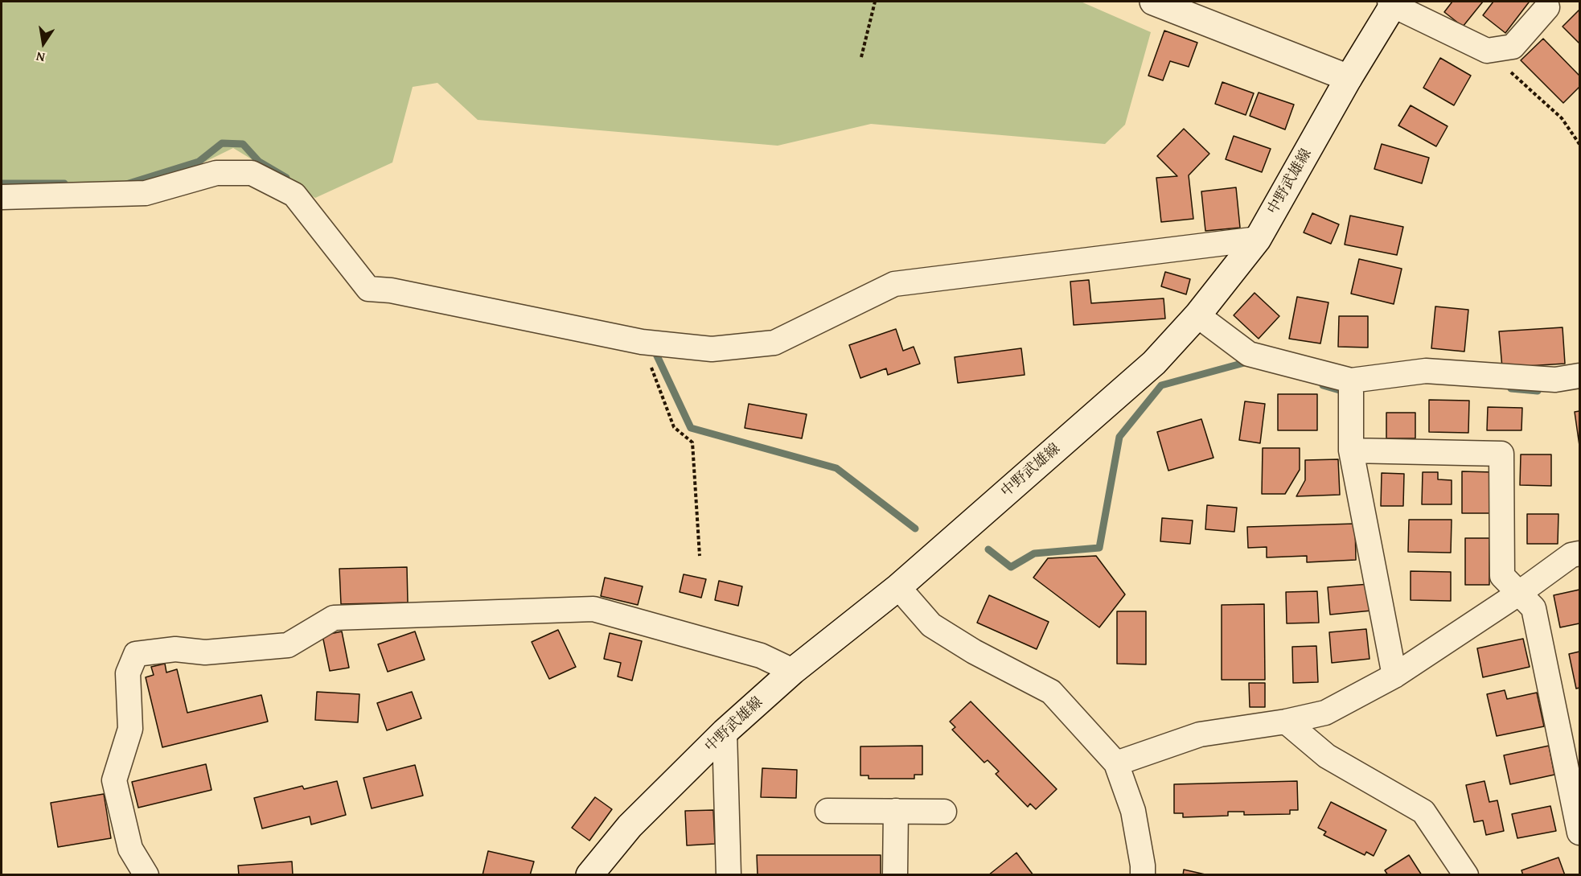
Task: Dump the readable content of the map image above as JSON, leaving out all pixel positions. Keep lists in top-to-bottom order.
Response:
{
  "streets": {
    "main road": ["中野武雄線"]
  },
  "north": "bottom"
}
